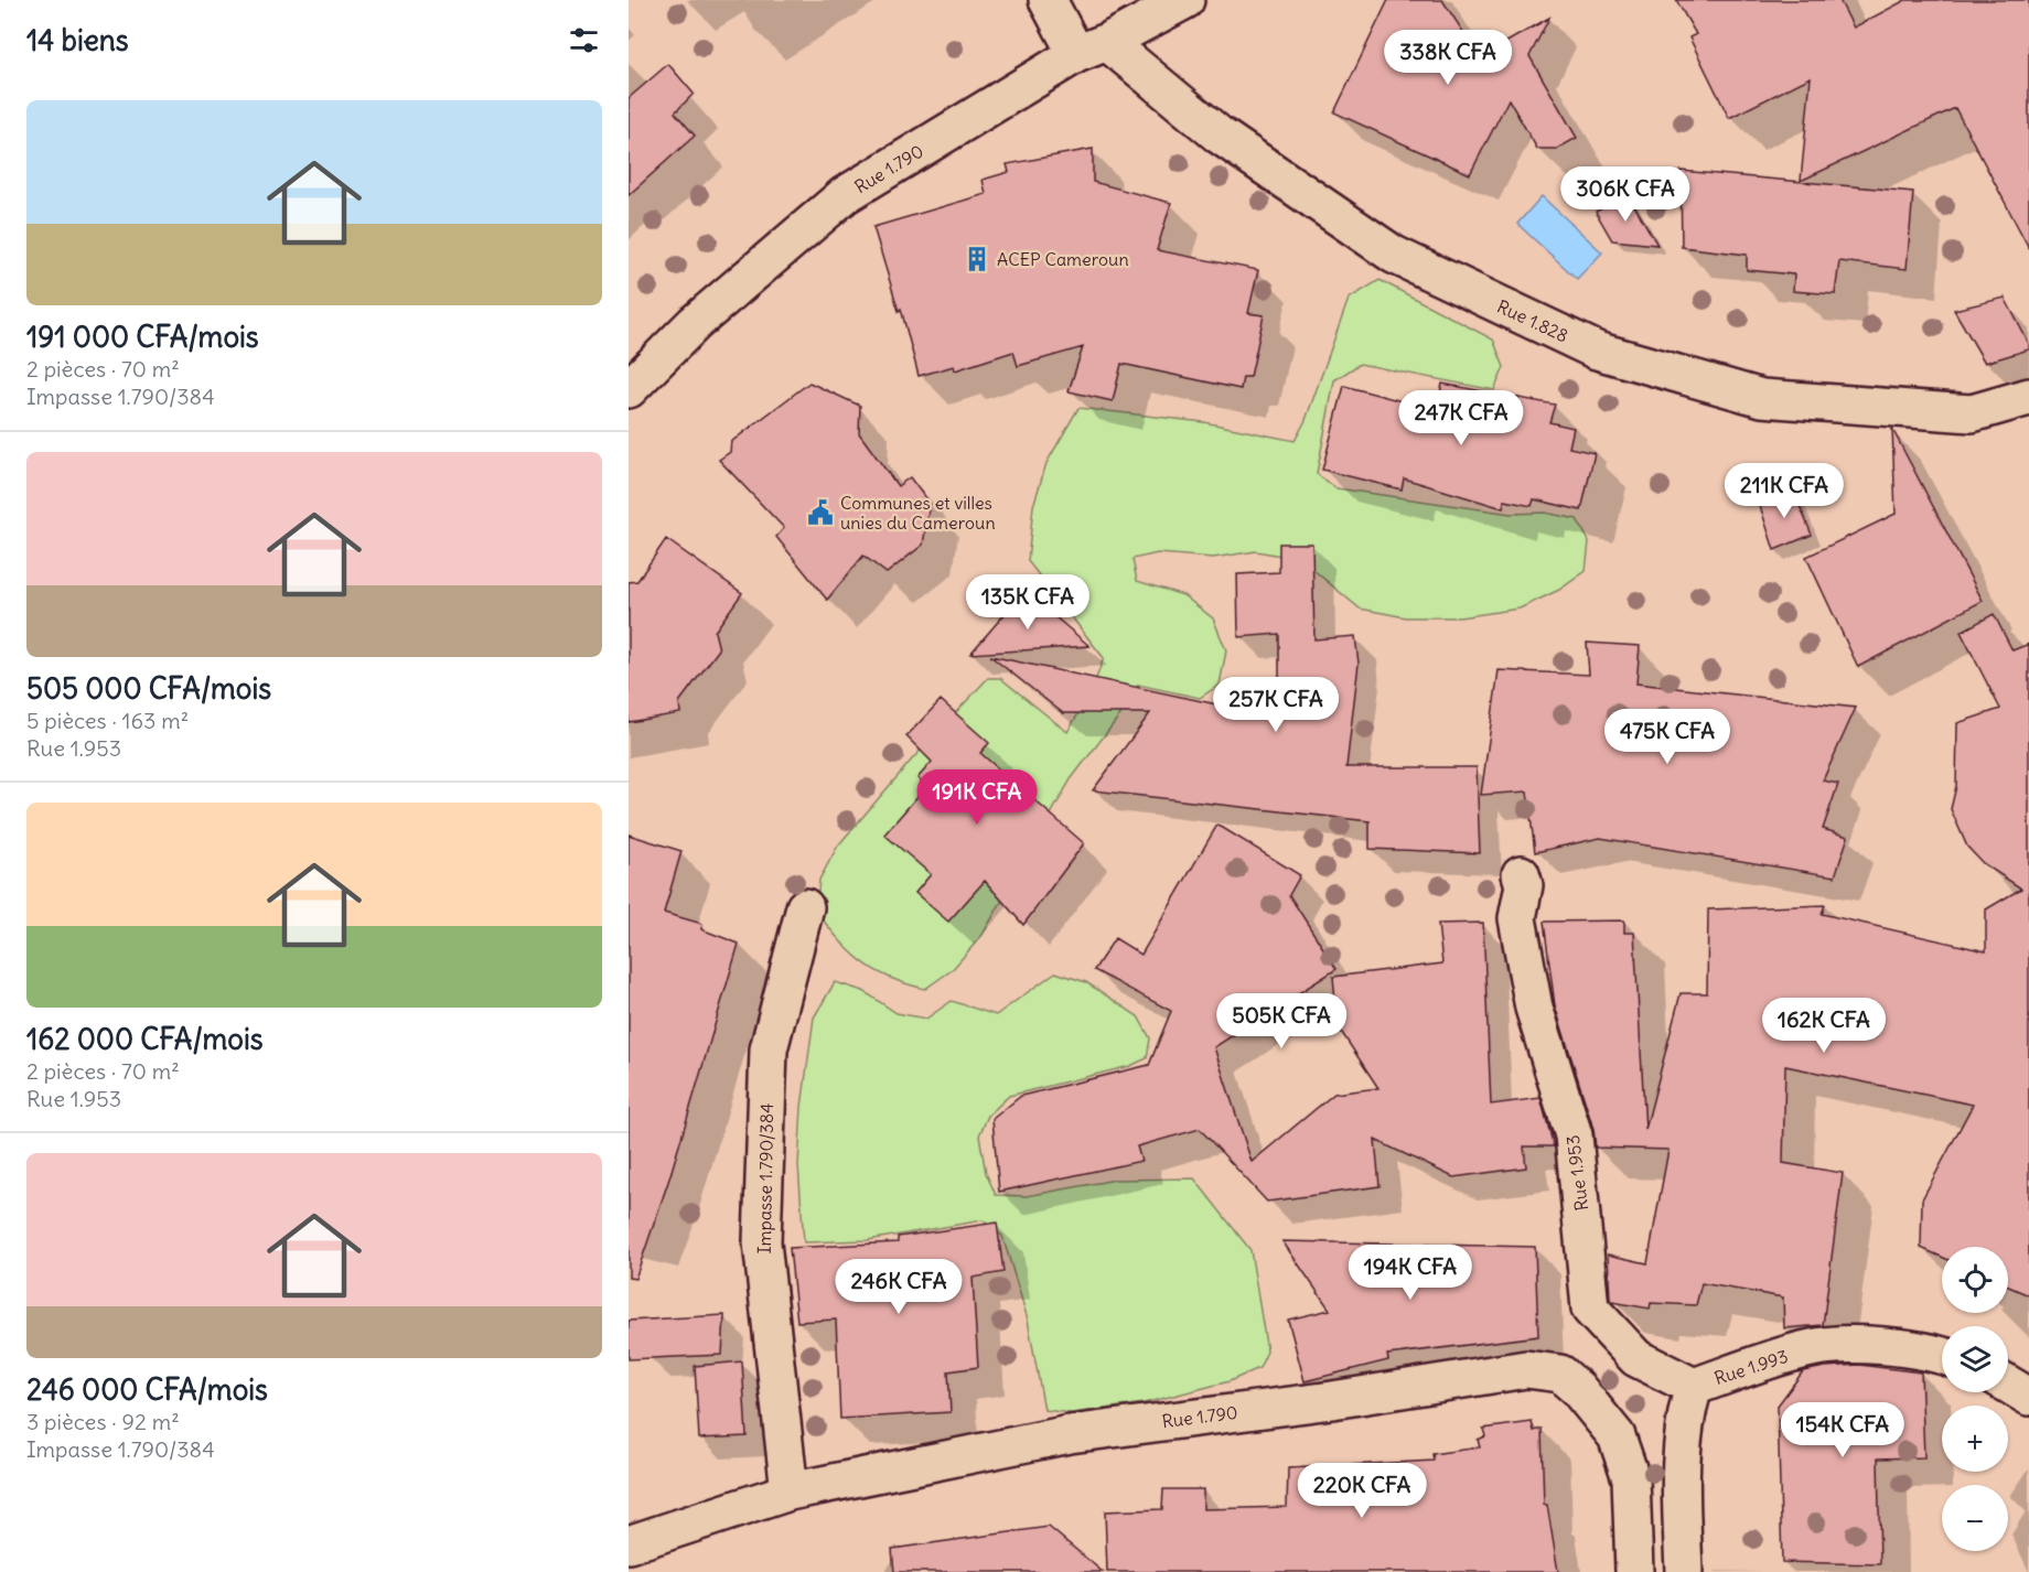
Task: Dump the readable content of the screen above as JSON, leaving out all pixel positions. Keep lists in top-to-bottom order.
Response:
{
  "streets": {
    "street": [
      "Rue 1.790",
      "Rue 1.828",
      "Rue 1.953",
      "Impasse 1.790/384",
      "Rue 1.993"
    ]
  },
  "crossings": [
    ["Rue 1.790", "Rue 1.828"],
    ["Rue 1.790", "Impasse 1.790/384"],
    ["Rue 1.953", "Rue 1.993"]
  ],
  "places": {
    "building": ["ACEP Cameroun"],
    "public building": ["Communes et villes unies du Cameroun"]
  },
  "page": {
    "heading": "14 biens",
    "price": [
      "338K CFA",
      "306K CFA",
      "247K CFA",
      "211K CFA",
      "135K CFA",
      "257K CFA",
      "475K CFA",
      "191K CFA",
      "505K CFA",
      "162K CFA",
      "194K CFA",
      "246K CFA",
      "154K CFA",
      "220K CFA"
    ],
    "list": [
      {
        "name": "191 000 CFA/mois",
        "note": "2 pièces · 70 m² · Impasse 1.790/384"
      },
      {
        "name": "505 000 CFA/mois",
        "note": "5 pièces · 163 m² · Rue 1.953"
      },
      {
        "name": "162 000 CFA/mois",
        "note": "2 pièces · 70 m² · Rue 1.953"
      },
      {
        "name": "246 000 CFA/mois",
        "note": "3 pièces · 92 m² · Impasse 1.790/384"
      }
    ],
    "map_buttons": ["+", "−"]
  }
}
